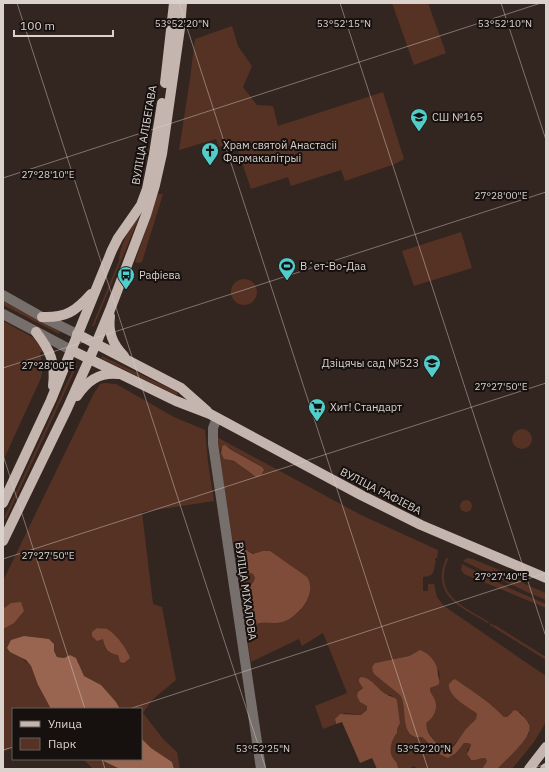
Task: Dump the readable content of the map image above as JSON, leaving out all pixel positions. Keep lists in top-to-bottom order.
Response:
{
  "streets": {
    "main road": ["ВУЛІЦА АЛІБЕГАВА", "ВУЛІЦА РАФІЕВА"],
    "street": ["ВУЛІЦА МІХАЛОВА"]
  },
  "crossings": [
    ["ВУЛІЦА АЛІБЕГАВА", "ВУЛІЦА РАФІЕВА"],
    ["ВУЛІЦА РАФІЕВА", "ВУЛІЦА МІХАЛОВА"]
  ],
  "places": {
    "school or university": ["СШ №165", "Дзіцячы сад №523"],
    "church": ["Храм святой Анастасіі Фармакалітрыі"],
    "sports": ["Вʼет-Во-Даа"],
    "bus stop": ["Рафіева"],
    "supermarket": ["Хит! Стандарт"]
  },
  "legend": ["Улица", "Парк"],
  "scale_bar": "100 m",
  "coordinates": [
    "53°52'20\"N",
    "53°52'15\"N",
    "53°52'10\"N",
    "27°28'10\"E",
    "27°28'00\"E",
    "27°27'50\"E",
    "27°27'40\"E",
    "53°52'25\"N"
  ]
}
